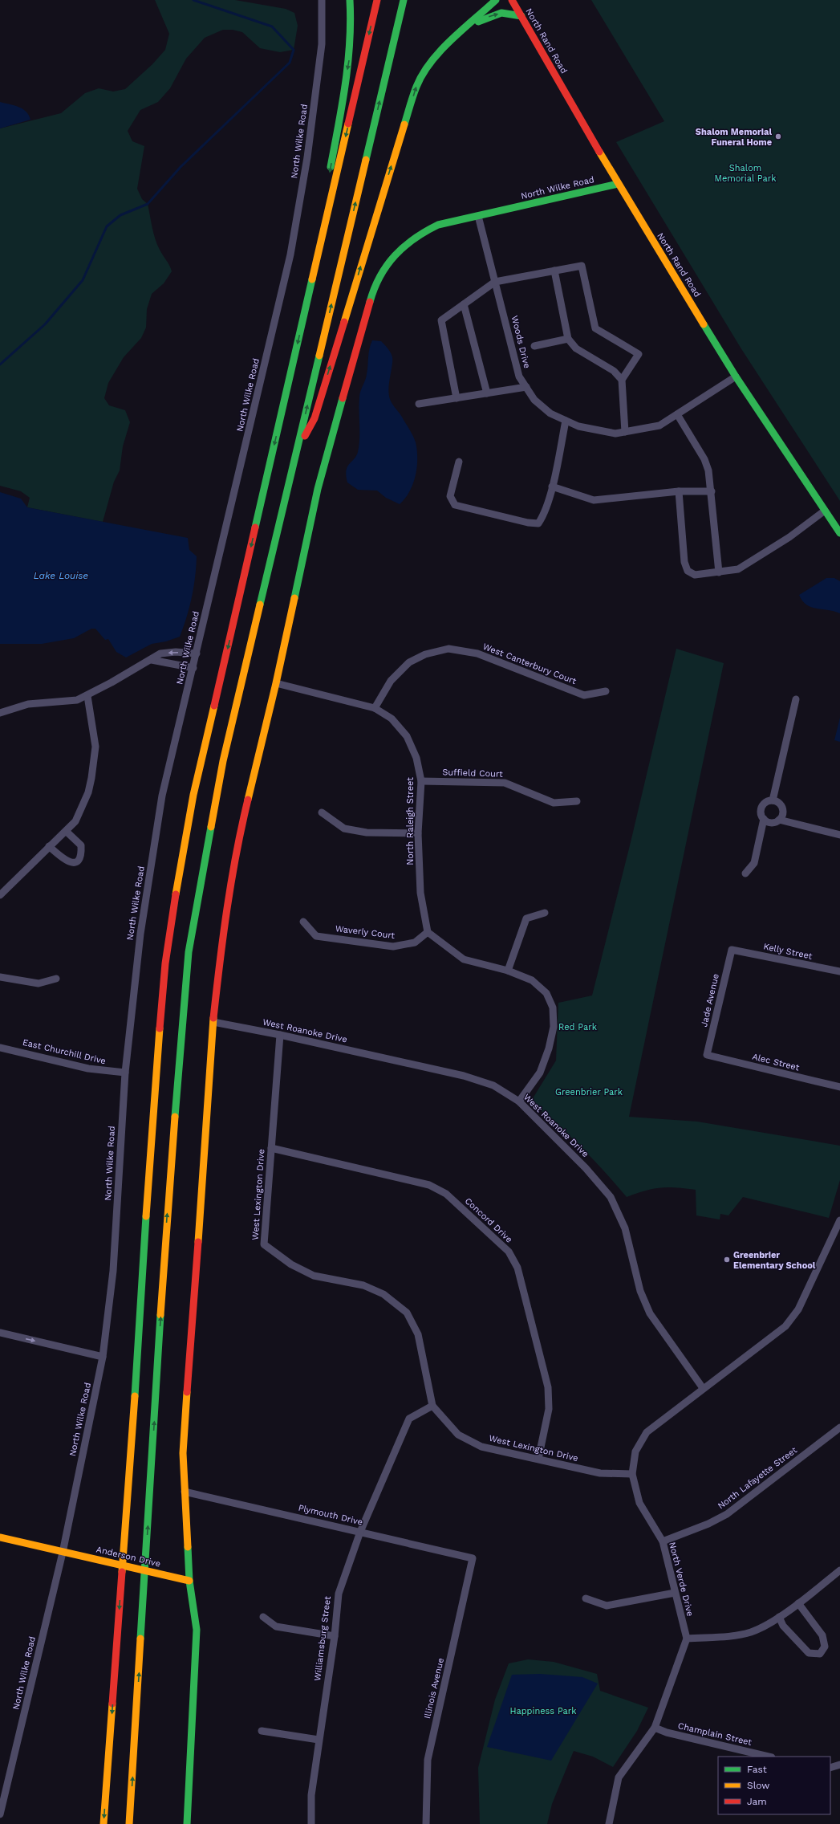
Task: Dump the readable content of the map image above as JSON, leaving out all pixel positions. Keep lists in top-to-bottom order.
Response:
{
  "streets": {
    "main road": ["North Rand Road", "North Wilke Road", "Anderson Drive"],
    "street": [
      "Woods Drive",
      "West Canterbury Court",
      "Suffield Court",
      "North Raleigh Street",
      "Waverly Court",
      "Kelly Street",
      "Jade Avenue",
      "West Roanoke Drive",
      "East Churchill Drive",
      "Alec Street",
      "West Lexington Drive",
      "Concord Drive",
      "North Lafayette Street",
      "Plymouth Drive",
      "North Verde Drive",
      "Williamsburg Street",
      "Illinois Avenue",
      "Champlain Street"
    ]
  },
  "crossings": [
    ["North Rand Road", "North Wilke Road"],
    ["North Rand Road", "Woods Drive"],
    ["North Wilke Road", "Woods Drive"],
    ["North Wilke Road", "North Raleigh Street"],
    ["North Wilke Road", "West Roanoke Drive"],
    ["North Wilke Road", "East Churchill Drive"],
    ["North Wilke Road", "Plymouth Drive"],
    ["North Wilke Road", "Anderson Drive"],
    ["West Canterbury Court", "North Raleigh Street"],
    ["Suffield Court", "North Raleigh Street"],
    ["North Raleigh Street", "Waverly Court"],
    ["Kelly Street", "Jade Avenue"],
    ["Jade Avenue", "Alec Street"],
    ["West Roanoke Drive", "West Lexington Drive"],
    ["West Roanoke Drive", "North Verde Drive"],
    ["West Lexington Drive", "Concord Drive"],
    ["West Lexington Drive", "North Verde Drive"],
    ["West Lexington Drive", "Williamsburg Street"],
    ["North Lafayette Street", "North Verde Drive"],
    ["Plymouth Drive", "Williamsburg Street"],
    ["Plymouth Drive", "Illinois Avenue"]
  ],
  "water": ["Lake Louise"],
  "parks": [
    "Shalom Memorial Park",
    "Red Park",
    "Greenbrier Park",
    "Happiness Park"
  ],
  "places": ["Shalom Memorial Funeral Home", "Greenbrier Elementary School"],
  "legend": ["Fast", "Slow", "Jam"]
}
